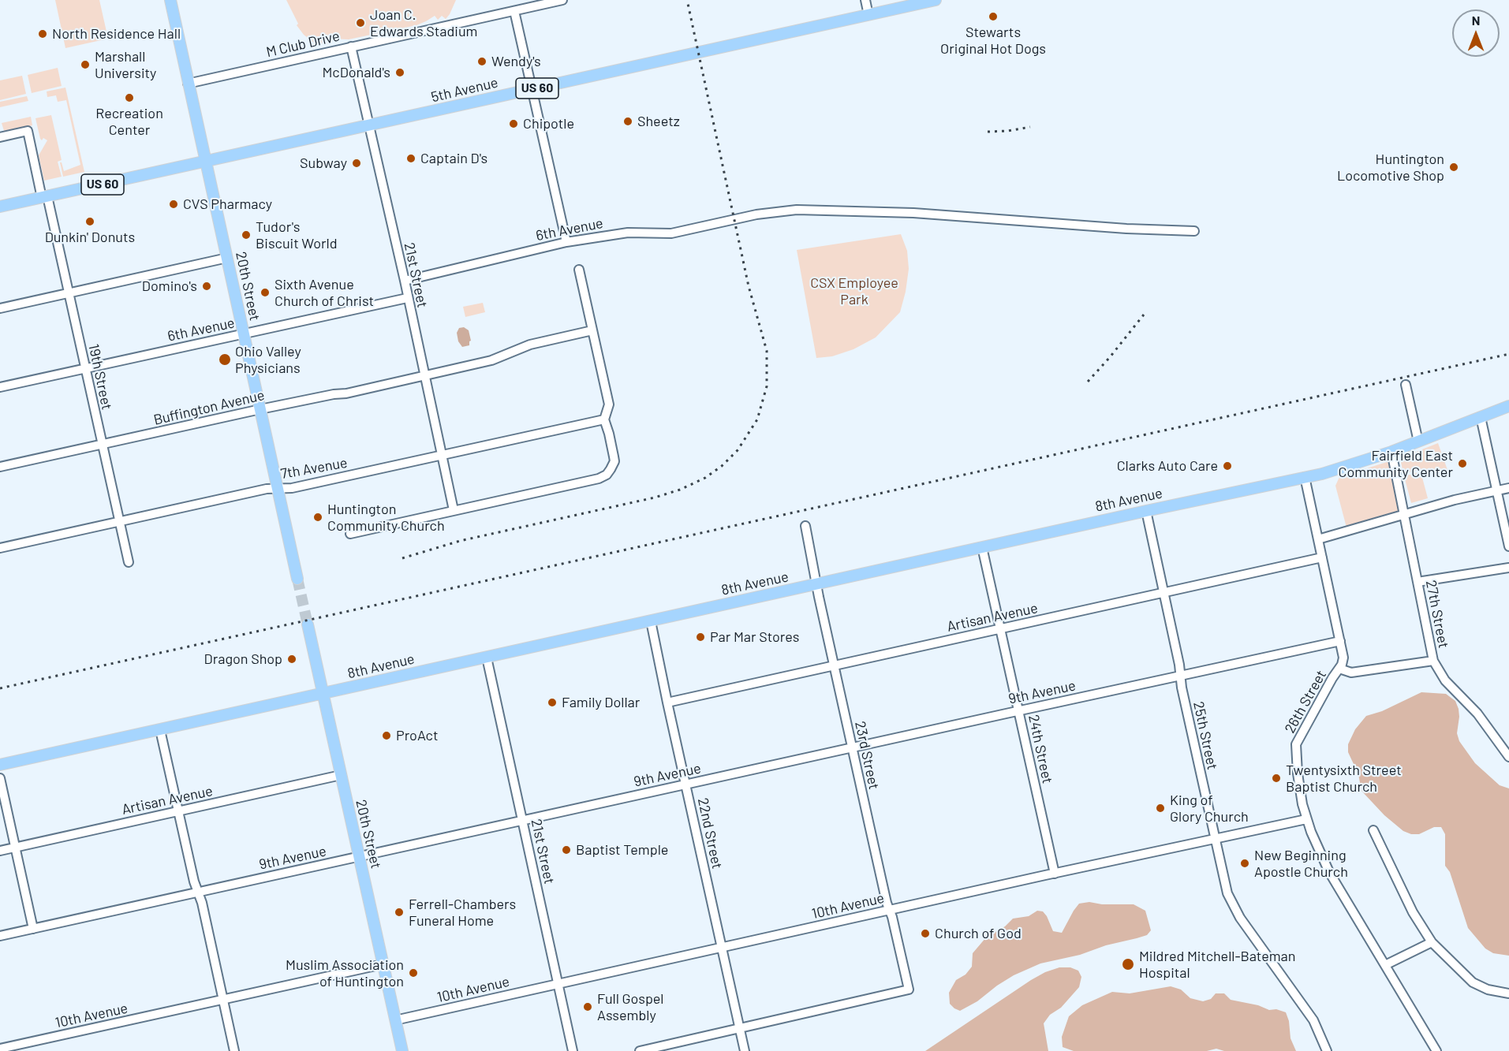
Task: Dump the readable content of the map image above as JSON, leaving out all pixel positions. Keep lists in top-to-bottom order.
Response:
{
  "streets": {
    "main road": [
      "US 60",
      "5th Avenue",
      "20th Street",
      "8th Avenue"
    ],
    "street": [
      "M Club Drive",
      "6th Avenue",
      "21st Street",
      "19th Street",
      "Buffington Avenue",
      "7th Avenue",
      "27th Street",
      "Artisan Avenue",
      "9th Avenue",
      "26th Street",
      "25th Street",
      "24th Street",
      "23rd Street",
      "22nd Street",
      "10th Avenue"
    ]
  },
  "crossings": [
    ["M Club Drive", "21st Street"],
    ["M Club Drive", "20th Street"],
    ["5th Avenue", "21st Street"],
    ["5th Avenue", "20th Street"],
    ["5th Avenue", "19th Street"],
    ["6th Avenue", "21st Street"],
    ["6th Avenue", "20th Street"],
    ["6th Avenue", "19th Street"],
    ["21st Street", "Buffington Avenue"],
    ["21st Street", "7th Avenue"],
    ["21st Street", "8th Avenue"],
    ["21st Street", "9th Avenue"],
    ["21st Street", "10th Avenue"],
    ["20th Street", "Buffington Avenue"],
    ["20th Street", "7th Avenue"],
    ["20th Street", "8th Avenue"],
    ["20th Street", "Artisan Avenue"],
    ["20th Street", "9th Avenue"],
    ["20th Street", "10th Avenue"],
    ["19th Street", "Buffington Avenue"],
    ["19th Street", "7th Avenue"],
    ["8th Avenue", "27th Street"],
    ["8th Avenue", "26th Street"],
    ["8th Avenue", "25th Street"],
    ["8th Avenue", "24th Street"],
    ["8th Avenue", "23rd Street"],
    ["8th Avenue", "22nd Street"],
    ["Artisan Avenue", "26th Street"],
    ["Artisan Avenue", "25th Street"],
    ["Artisan Avenue", "24th Street"],
    ["Artisan Avenue", "23rd Street"],
    ["Artisan Avenue", "22nd Street"],
    ["9th Avenue", "26th Street"],
    ["9th Avenue", "25th Street"],
    ["9th Avenue", "24th Street"],
    ["9th Avenue", "23rd Street"],
    ["9th Avenue", "22nd Street"],
    ["26th Street", "10th Avenue"],
    ["25th Street", "10th Avenue"],
    ["24th Street", "10th Avenue"],
    ["23rd Street", "22nd Street"],
    ["23rd Street", "10th Avenue"],
    ["22nd Street", "10th Avenue"]
  ],
  "parks": ["CSX Employee Park"],
  "places": [
    "Stewarts Original Hot Dogs",
    "Joan C. Edwards Stadium",
    "North Residence Hall",
    "Wendy's",
    "Marshall University",
    "McDonald's",
    "Recreation Center",
    "Sheetz",
    "Chipotle",
    "Captain D's",
    "Subway",
    "Huntington Locomotive Shop",
    "CVS Pharmacy",
    "Dunkin' Donuts",
    "Tudor's Biscuit World",
    "Domino's",
    "Sixth Avenue Church of Christ",
    "Ohio Valley Physicians",
    "Fairfield East Community Center",
    "Clarks Auto Care",
    "Huntington Community Church",
    "Par Mar Stores",
    "Dragon Shop",
    "Family Dollar",
    "ProAct",
    "Twentysixth Street Baptist Church",
    "King of Glory Church",
    "Baptist Temple",
    "New Beginning Apostle Church",
    "Ferrell-Chambers Funeral Home",
    "Church of God",
    "Mildred Mitchell-Bateman Hospital",
    "Muslim Association of Huntington",
    "Full Gospel Assembly"
  ],
  "north": "top"
}
